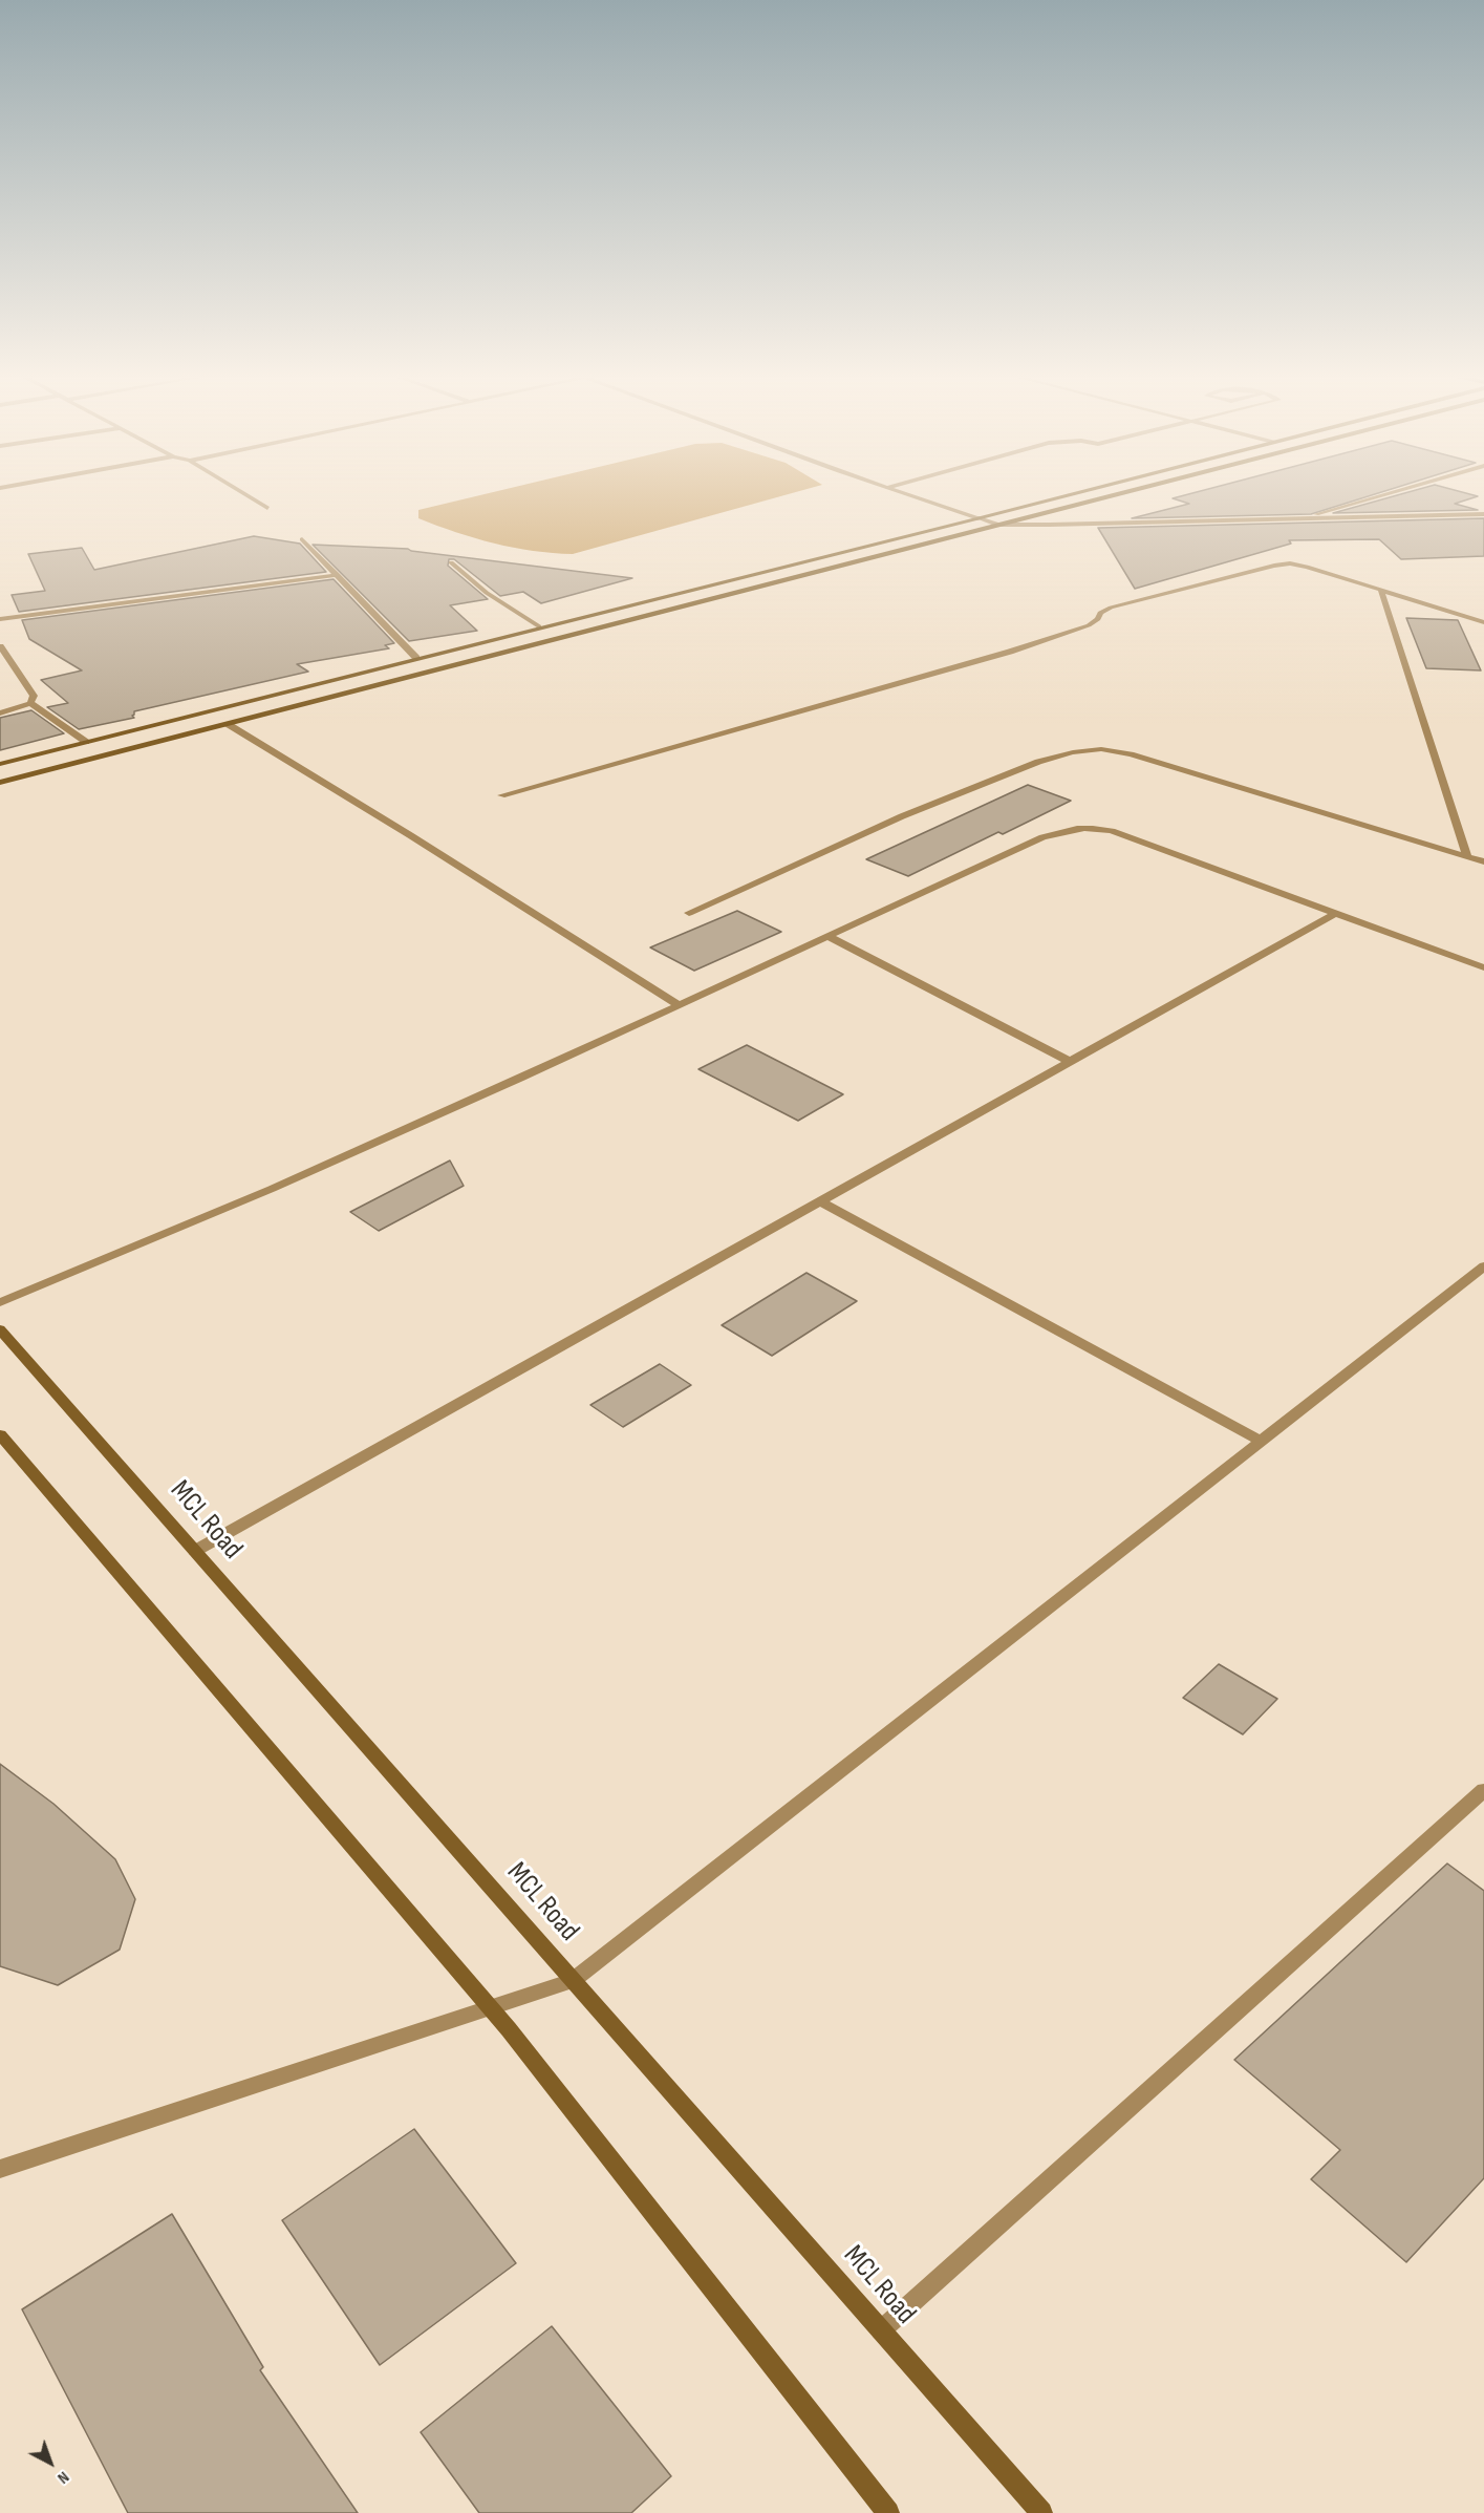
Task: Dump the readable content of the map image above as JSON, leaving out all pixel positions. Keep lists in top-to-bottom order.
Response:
{
  "streets": {
    "main road": ["MCL Road"]
  },
  "north": "bottom right"
}
